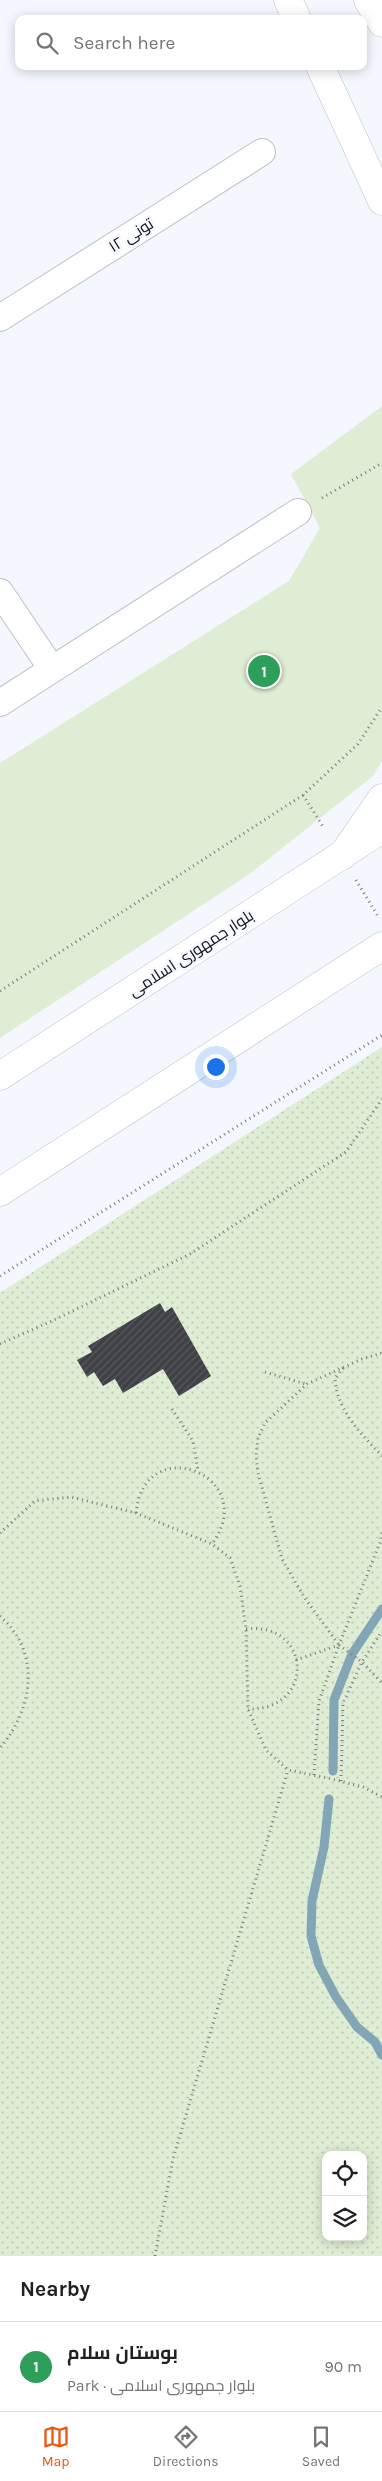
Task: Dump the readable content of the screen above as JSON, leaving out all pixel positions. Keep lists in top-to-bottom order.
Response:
{
  "streets": {
    "main road": ["بلوار جمهوری اسلامی"],
    "street": ["تونی ۱۲"]
  },
  "page": {
    "search": "Search here",
    "pins": "1",
    "heading": "Nearby",
    "list": [
      {
        "mark": "1",
        "name": "بوستان سلام",
        "note": "Park · بلوار جمهوری اسلامی",
        "value": "90 m"
      }
    ],
    "nav": ["Map", "Directions", "Saved"]
  }
}
